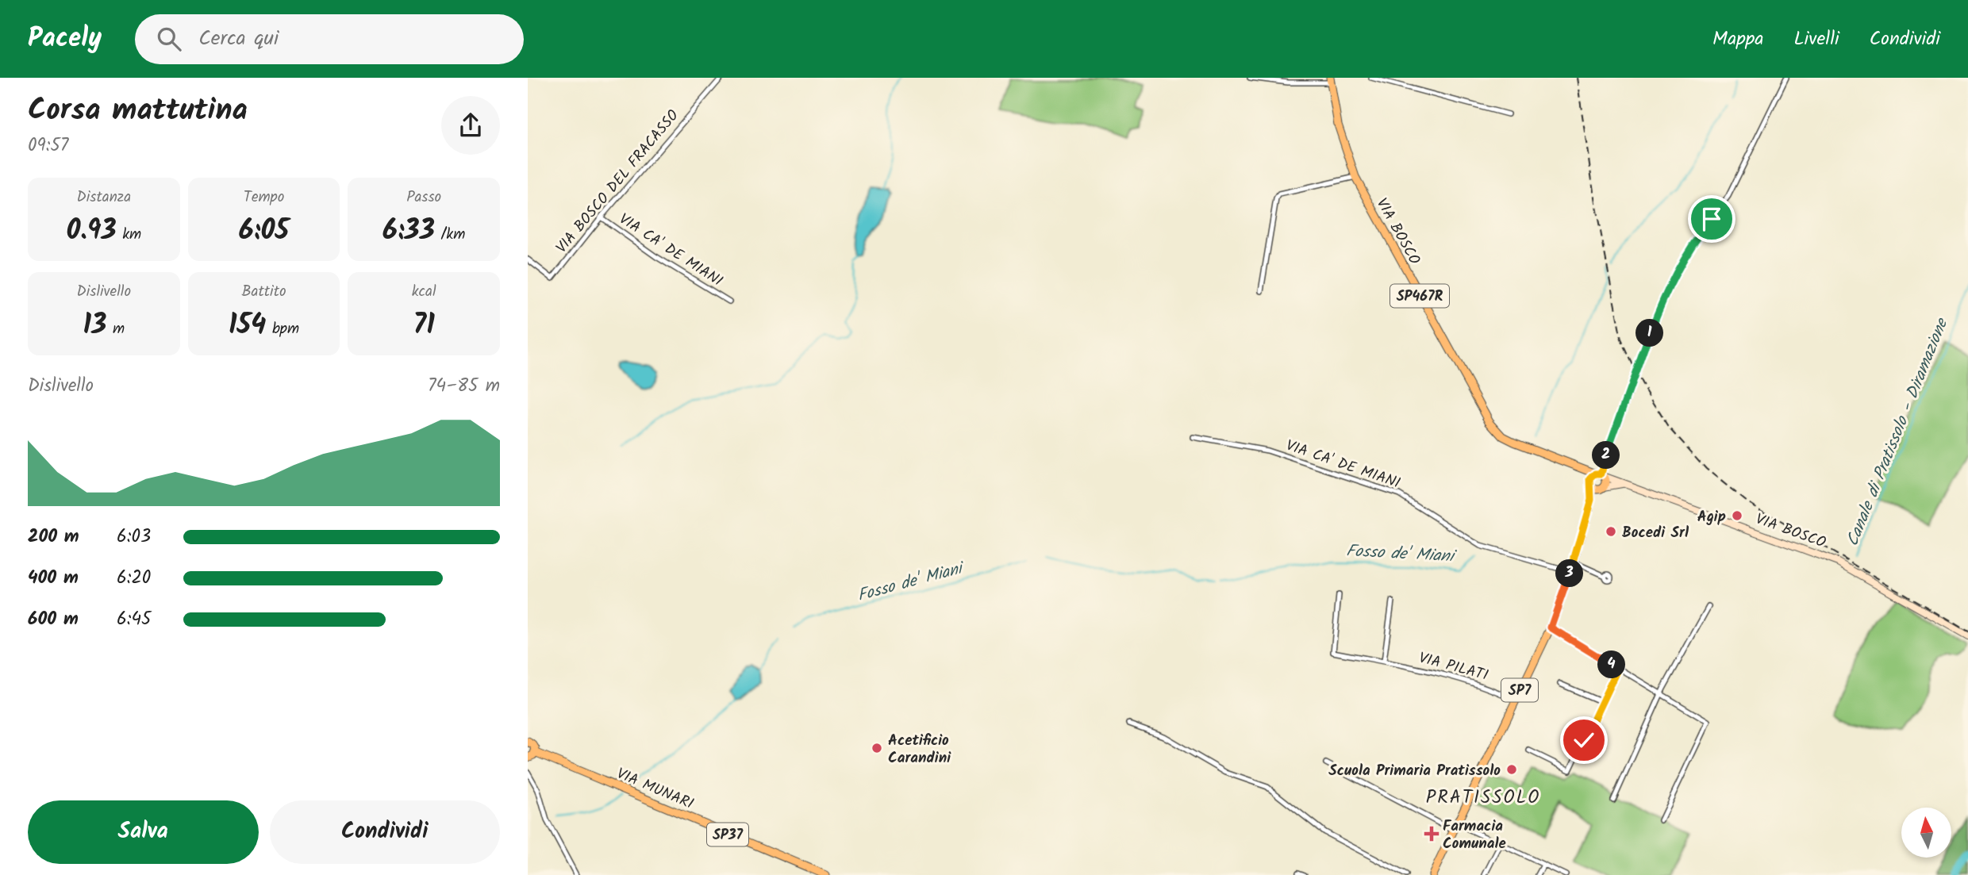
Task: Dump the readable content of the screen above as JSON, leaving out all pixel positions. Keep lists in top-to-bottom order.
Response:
{
  "streets": {
    "main road": [
      "VIA BOSCO",
      "SP467R",
      "SP7",
      "VIA MUNARI",
      "SP37"
    ],
    "street": ["VIA BOSCO DEL FRACASSO", "VIA CA' DE MIANI", "VIA PILATI"]
  },
  "crossings": [
    ["VIA BOSCO DEL FRACASSO", "VIA CA' DE MIANI"],
    ["VIA BOSCO", "SP7"],
    ["VIA CA' DE MIANI", "SP7"],
    ["VIA PILATI", "SP7"]
  ],
  "districts": ["PRATISSOLO"],
  "water": ["Canale di Pratissolo - Diramazione", "Fosso de' Miani"],
  "places": {
    "other": [
      "Agip",
      "Bocedi Srl",
      "Acetificio Carandini",
      "Scuola Primaria Pratissolo"
    ],
    "health": ["Farmacia Comunale"]
  },
  "north": "top",
  "page": {
    "header": "Pacely",
    "search": "Cerca qui",
    "nav": ["Mappa", "Livelli", "Condividi"],
    "heading": ["Corsa mattutina", "09:57"],
    "stats": [
      ["Distanza", "0.93 km"],
      ["Tempo", "6:05"],
      ["Passo", "6:33 /km"],
      ["Dislivello", "13 m"],
      ["Battito", "154 bpm"],
      ["kcal", "71"]
    ],
    "pins": [
      "1",
      "2",
      "3",
      "4"
    ],
    "chart": ["Dislivello", "74–85 m"],
    "list": [
      {
        "name": "200 m",
        "note": "6:03"
      },
      {
        "name": "400 m",
        "note": "6:20"
      },
      {
        "name": "600 m",
        "note": "6:45"
      }
    ],
    "buttons": ["Salva", "Condividi"]
  }
}
